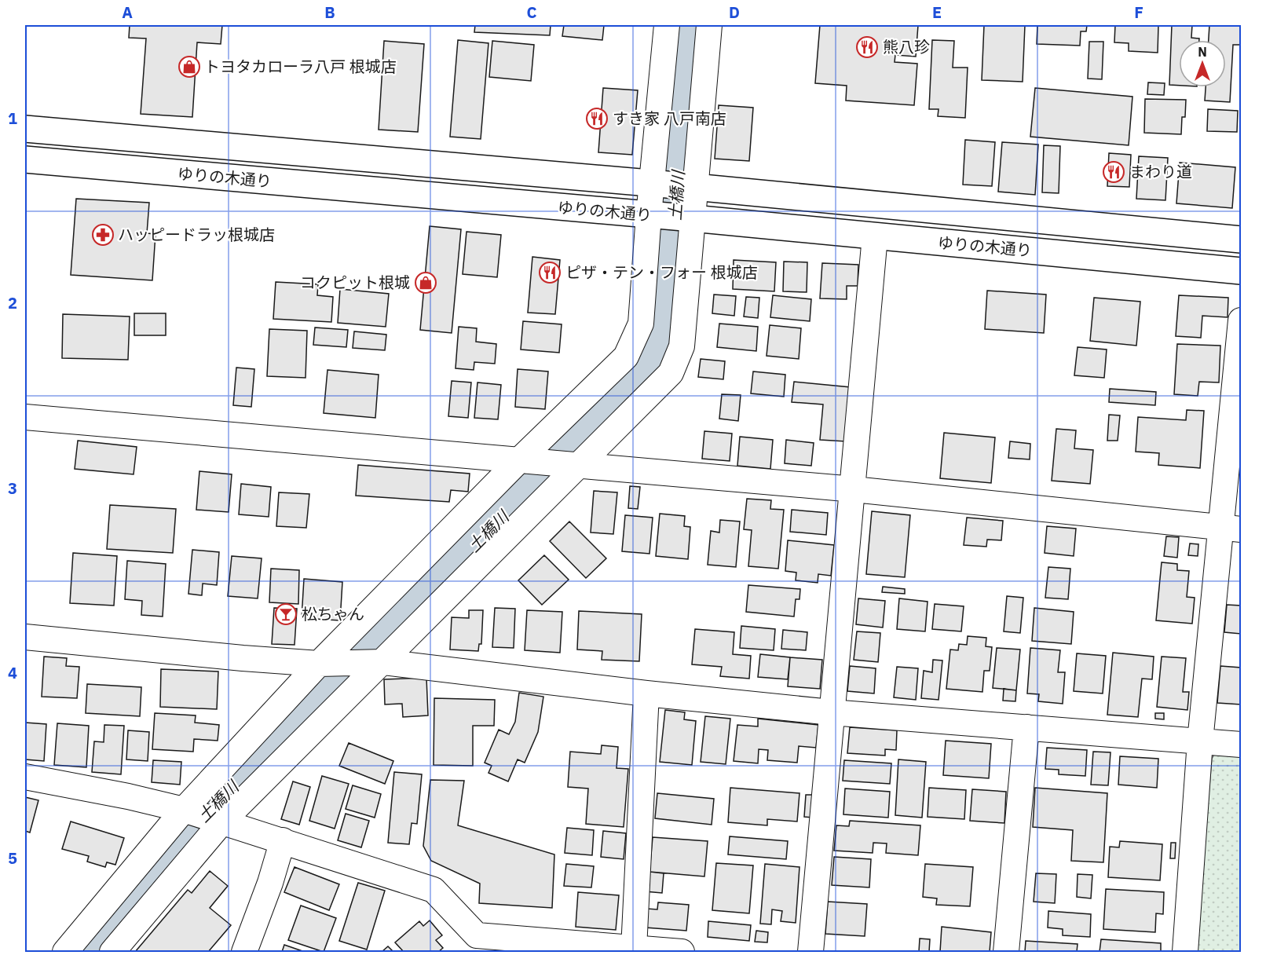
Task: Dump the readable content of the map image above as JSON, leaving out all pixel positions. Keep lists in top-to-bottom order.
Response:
{
  "streets": {
    "street": ["ゆりの木通り"]
  },
  "water": ["土橋川"],
  "places": {
    "restaurant": [
      "熊八珍",
      "すき家 八戸南店",
      "まわり道",
      "ピザ・テン・フォー 根城店"
    ],
    "shop": ["トヨタカローラ八戸 根城店", "コクピット根城"],
    "pharmacy": ["ハッピードラッ根城店"],
    "bar": ["松ちゃん"]
  },
  "north": "top",
  "grid": {
    "columns": [
      "A",
      "B",
      "C",
      "D",
      "E",
      "F"
    ],
    "rows": [
      "1",
      "2",
      "3",
      "4",
      "5"
    ]
  }
}
